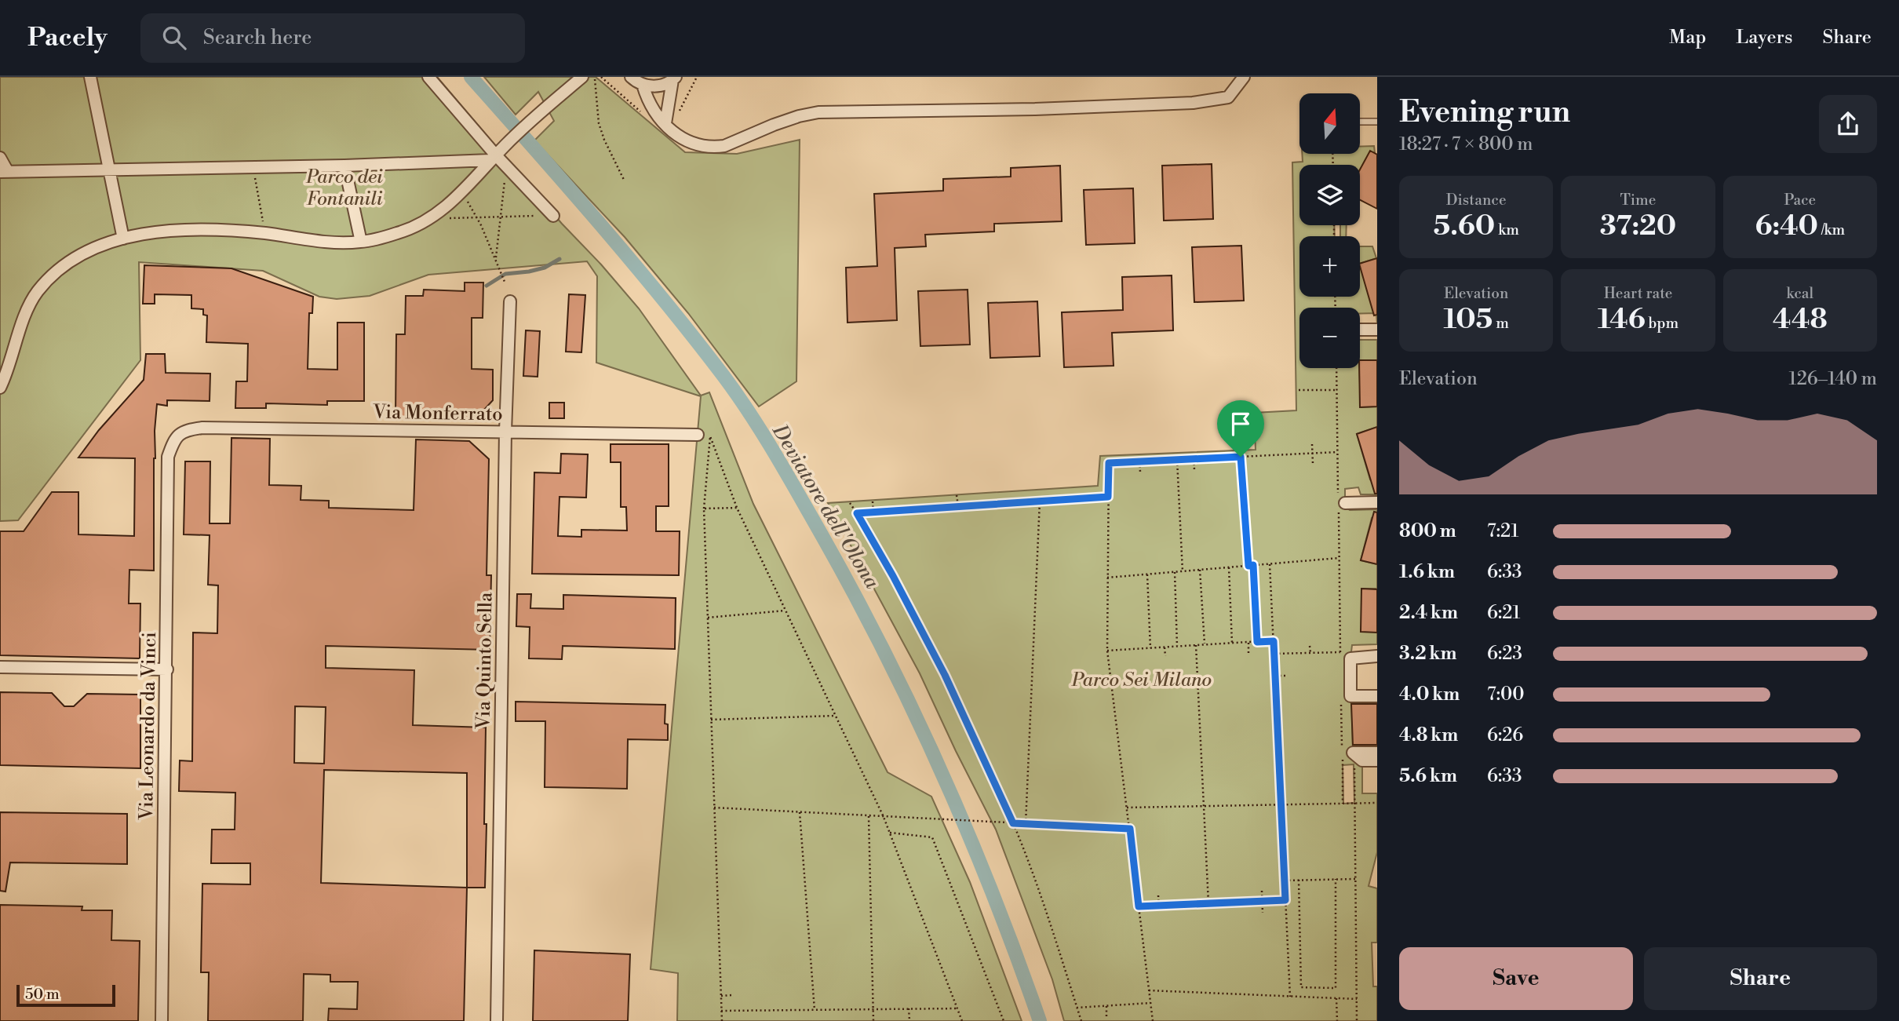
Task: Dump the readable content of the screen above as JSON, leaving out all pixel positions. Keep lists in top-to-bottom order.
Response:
{
  "streets": {
    "street": ["Via Monferrato", "Via Quinto Sella", "Via Leonardo da Vinci"]
  },
  "crossings": [
    ["Via Monferrato", "Via Quinto Sella"],
    ["Via Monferrato", "Via Leonardo da Vinci"]
  ],
  "water": ["Deviatore dell'Olona"],
  "parks": ["Parco dei Fontanili", "Parco Sei Milano"],
  "scale_bar": "50 m",
  "north": "top",
  "page": {
    "header": "Pacely",
    "search": "Search here",
    "nav": ["Map", "Layers", "Share"],
    "heading": ["Evening run", "18:27 · 7 × 800 m"],
    "map_buttons": ["+", "−"],
    "stats": [
      ["Distance", "5.60 km"],
      ["Time", "37:20"],
      ["Pace", "6:40 /km"],
      ["Elevation", "105 m"],
      ["Heart rate", "146 bpm"],
      ["kcal", "448"]
    ],
    "chart": ["Elevation", "126–140 m"],
    "list": [
      {
        "name": "800 m",
        "note": "7:21"
      },
      {
        "name": "1.6 km",
        "note": "6:33"
      },
      {
        "name": "2.4 km",
        "note": "6:21"
      },
      {
        "name": "3.2 km",
        "note": "6:23"
      },
      {
        "name": "4.0 km",
        "note": "7:00"
      },
      {
        "name": "4.8 km",
        "note": "6:26"
      },
      {
        "name": "5.6 km",
        "note": "6:33"
      }
    ],
    "buttons": ["Save", "Share"],
    "scale": "50 m"
  }
}
